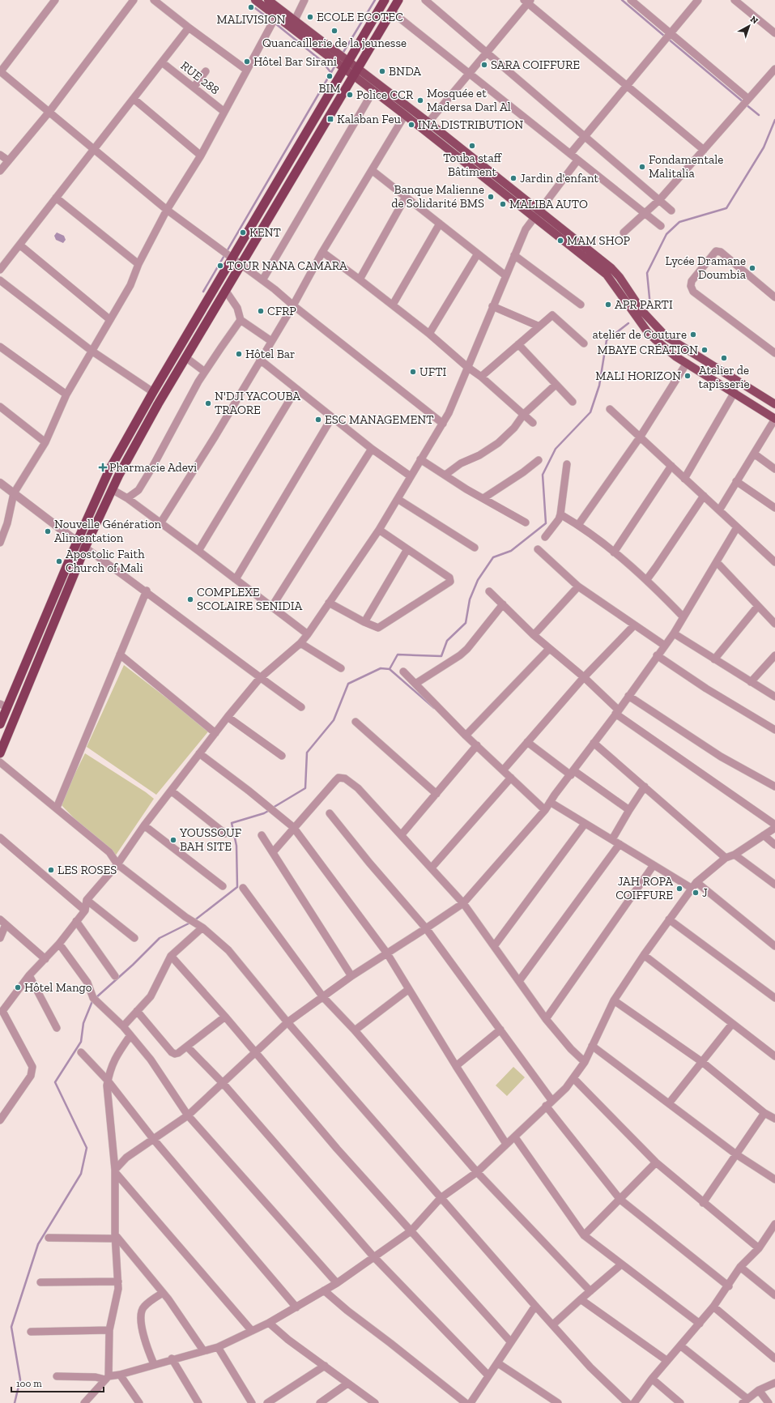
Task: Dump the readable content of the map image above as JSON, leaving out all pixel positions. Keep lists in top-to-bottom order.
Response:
{
  "streets": {
    "street": ["RUE 288"]
  },
  "places": {
    "other": [
      "MALIVISION",
      "ECOLE ECOTEC",
      "Quancaillerie de la jeunesse",
      "Hôtel Bar Sirani",
      "SARA COIFFURE",
      "BNDA",
      "BIM",
      "Police CCR",
      "Mosquée et Madersa Darl Al",
      "INA DISTRIBUTION",
      "Touba staff Bâtiment",
      "Fondamentale Malitalia",
      "Jardin d'enfant",
      "Banque Malienne de Solidarité BMS",
      "MALIBA AUTO",
      "KENT",
      "MAM SHOP",
      "TOUR NANA CAMARA",
      "Lycée Dramane Doumbia",
      "APR PARTI",
      "CFRP",
      "atelier de Couture",
      "MBAYE CRÉATION",
      "Hôtel Bar",
      "Atelier de tapisserie",
      "UFTI",
      "MALI HORIZON",
      "N'DJI YACOUBA TRAORE",
      "ESC MANAGEMENT",
      "Nouvelle Génération Alimentation",
      "Apostolic Faith Church of Mali",
      "COMPLEXE SCOLAIRE SENIDIA",
      "YOUSSOUF BAH SITE",
      "LES ROSES",
      "JAH ROPA COIFFURE",
      "J",
      "Hôtel Mango"
    ],
    "transit": ["Kalaban Feu"],
    "health": ["Pharmacie Adevi"]
  },
  "scale_bar": "100 m",
  "north": "top right"
}
